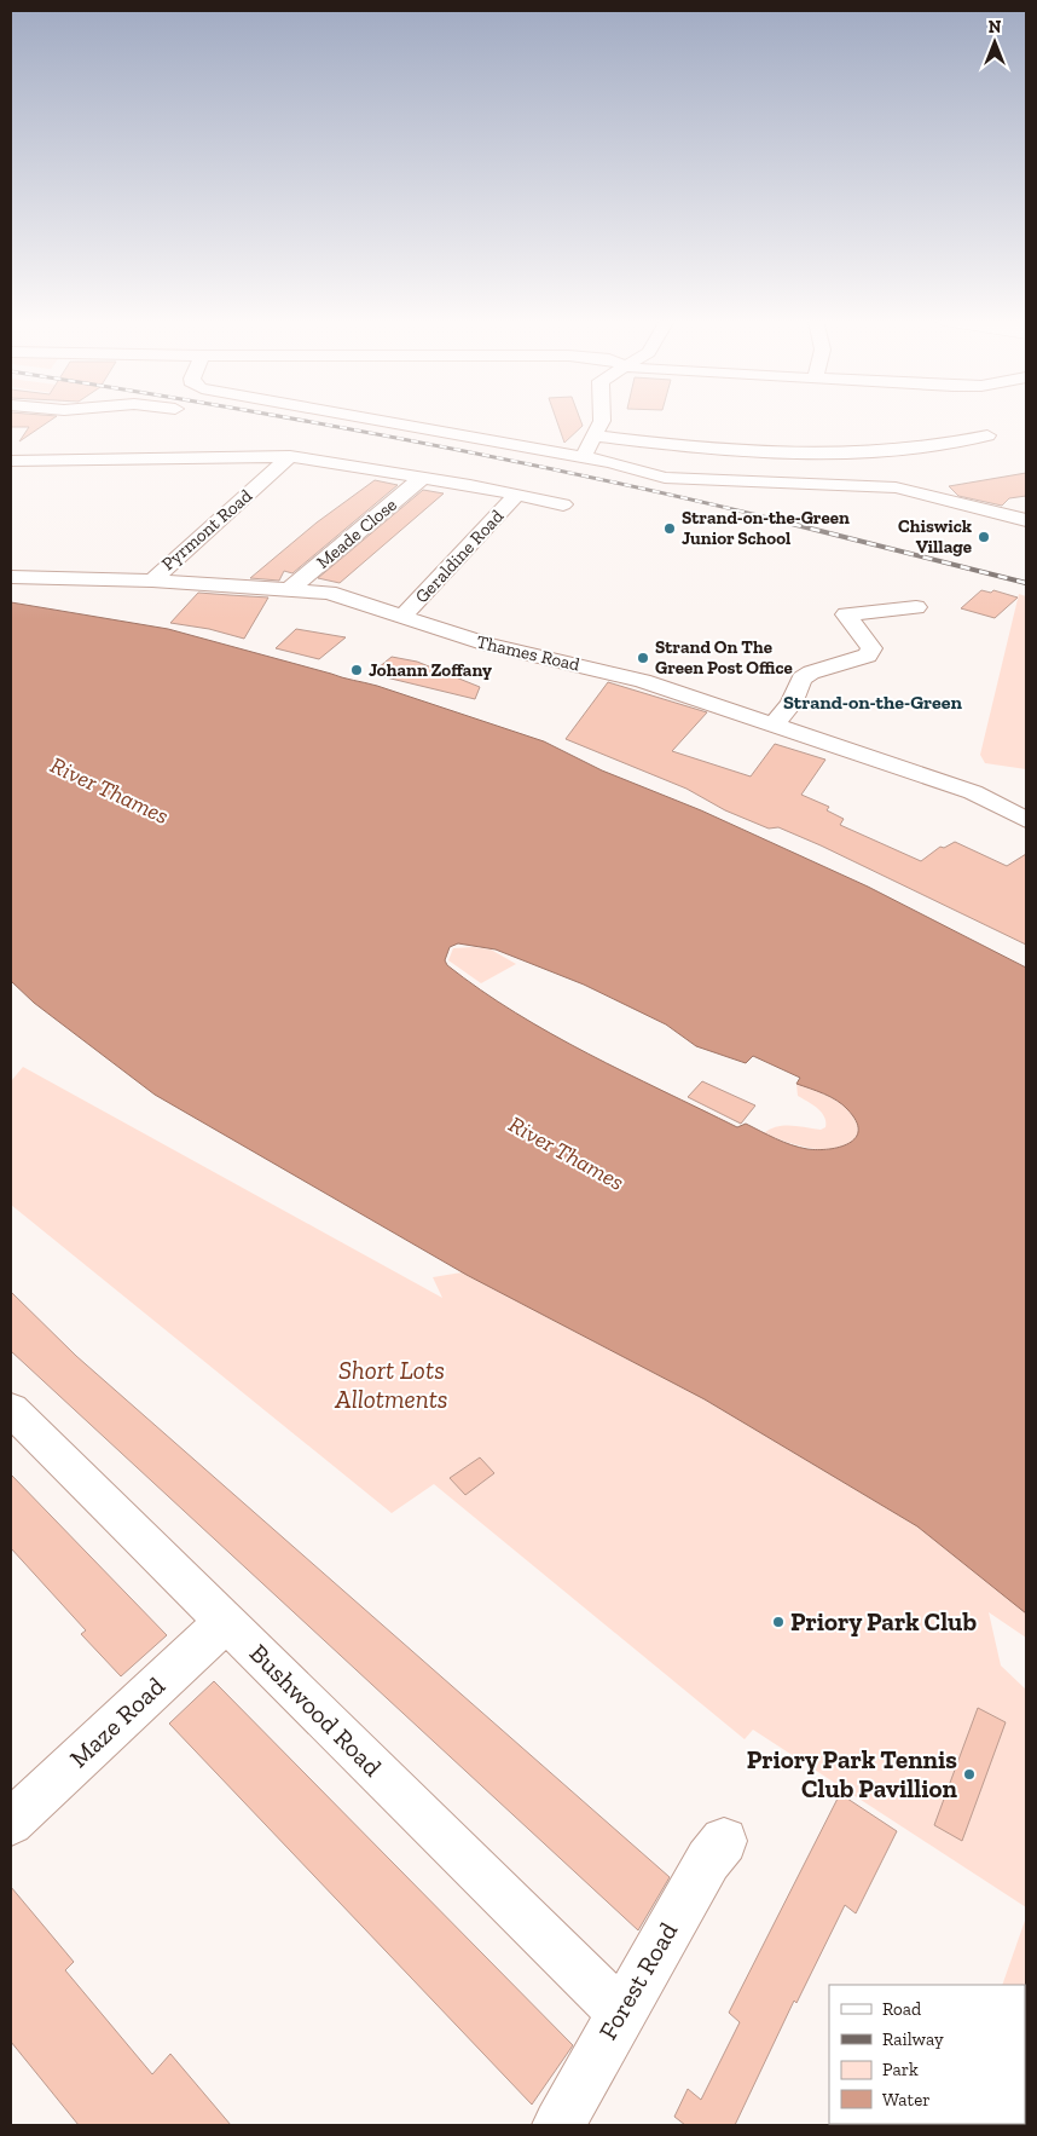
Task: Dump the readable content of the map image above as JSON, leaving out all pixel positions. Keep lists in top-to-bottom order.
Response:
{
  "streets": {
    "street": [
      "Pyrmont Road",
      "Meade Close",
      "Geraldine Road",
      "Thames Road",
      "Bushwood Road",
      "Maze Road",
      "Forest Road"
    ]
  },
  "crossings": [
    ["Pyrmont Road", "Thames Road"],
    ["Meade Close", "Thames Road"],
    ["Geraldine Road", "Thames Road"],
    ["Bushwood Road", "Maze Road"],
    ["Bushwood Road", "Forest Road"]
  ],
  "districts": ["Strand-on-the-Green"],
  "water": ["River Thames"],
  "parks": ["Short Lots Allotments"],
  "places": [
    "Strand-on-the-Green Junior School",
    "Chiswick Village",
    "Strand On The Green Post Office",
    "Johann Zoffany",
    "Priory Park Club",
    "Priory Park Tennis Club Pavillion"
  ],
  "legend": [
    "Road",
    "Railway",
    "Park",
    "Water"
  ],
  "north": "top"
}
